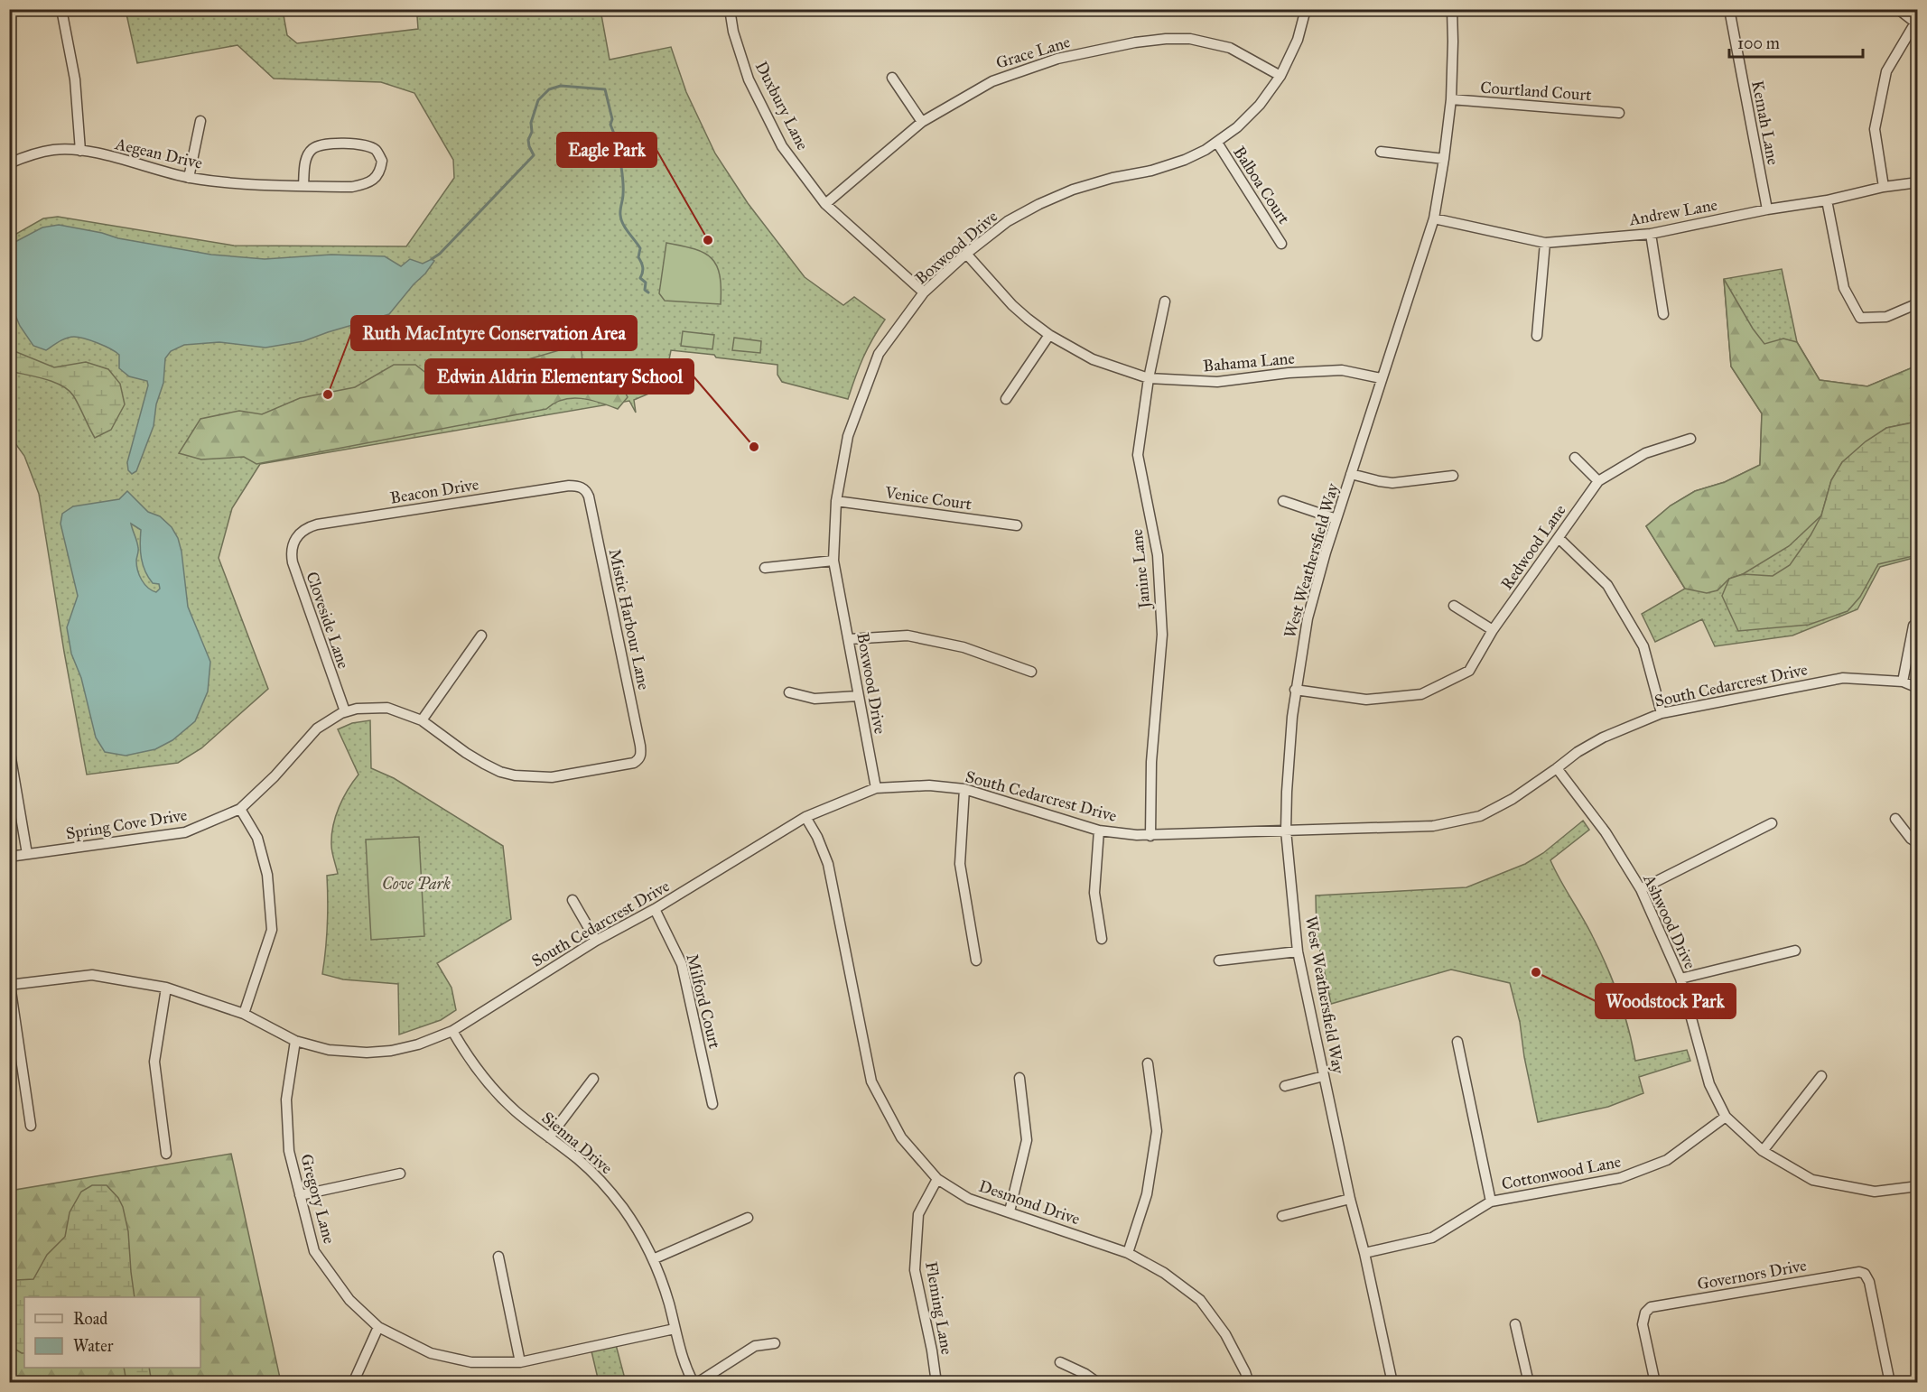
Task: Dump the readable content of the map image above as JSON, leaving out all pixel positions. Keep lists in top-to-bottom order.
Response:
{
  "streets": {
    "street": [
      "Grace Lane",
      "Courtland Court",
      "Duxbury Lane",
      "Kemah Lane",
      "Aegean Drive",
      "Balboa Court",
      "Andrew Lane",
      "Boxwood Drive",
      "Bahama Lane",
      "Beacon Drive",
      "Venice Court",
      "Redwood Lane",
      "West Weathersfield Way",
      "Janine Lane",
      "Mistic Harbour Lane",
      "Cloveside Lane",
      "South Cedarcrest Drive",
      "Spring Cove Drive",
      "Ashwood Drive",
      "Milford Court",
      "Sienna Drive",
      "Cottonwood Lane",
      "Gregory Lane",
      "Desmond Drive",
      "Governors Drive",
      "Fleming Lane"
    ]
  },
  "crossings": [
    ["Grace Lane", "Duxbury Lane"],
    ["Grace Lane", "Boxwood Drive"],
    ["Courtland Court", "West Weathersfield Way"],
    ["Duxbury Lane", "Boxwood Drive"],
    ["Kemah Lane", "Andrew Lane"],
    ["Balboa Court", "Boxwood Drive"],
    ["Andrew Lane", "West Weathersfield Way"],
    ["Boxwood Drive", "Bahama Lane"],
    ["Boxwood Drive", "Venice Court"],
    ["Boxwood Drive", "South Cedarcrest Drive"],
    ["Bahama Lane", "West Weathersfield Way"],
    ["Bahama Lane", "Janine Lane"],
    ["Beacon Drive", "Mistic Harbour Lane"],
    ["Beacon Drive", "Cloveside Lane"],
    ["Redwood Lane", "West Weathersfield Way"],
    ["West Weathersfield Way", "South Cedarcrest Drive"],
    ["West Weathersfield Way", "Cottonwood Lane"],
    ["Janine Lane", "South Cedarcrest Drive"],
    ["Mistic Harbour Lane", "Spring Cove Drive"],
    ["Cloveside Lane", "Spring Cove Drive"],
    ["South Cedarcrest Drive", "Ashwood Drive"],
    ["South Cedarcrest Drive", "Milford Court"],
    ["South Cedarcrest Drive", "Sienna Drive"],
    ["South Cedarcrest Drive", "Gregory Lane"],
    ["South Cedarcrest Drive", "Desmond Drive"],
    ["Ashwood Drive", "Cottonwood Lane"],
    ["Sienna Drive", "Gregory Lane"],
    ["Desmond Drive", "Fleming Lane"]
  ],
  "parks": ["Cove Park"],
  "places": [
    "Eagle Park",
    "Ruth MacIntyre Conservation Area",
    "Edwin Aldrin Elementary School",
    "Woodstock Park"
  ],
  "legend": ["Road", "Water"],
  "scale_bar": "100 m"
}
